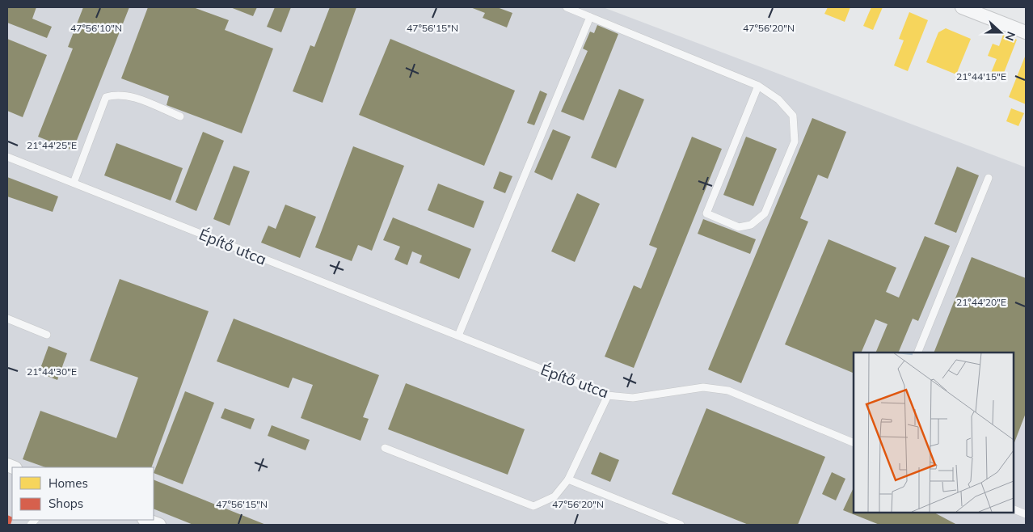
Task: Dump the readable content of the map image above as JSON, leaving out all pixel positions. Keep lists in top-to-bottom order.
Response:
{
  "streets": {
    "lane": ["Építő utca"]
  },
  "legend": ["Homes", "Shops"],
  "north": "right",
  "coordinates": [
    "47°56'10\"N",
    "47°56'15\"N",
    "47°56'20\"N",
    "21°44'15\"E",
    "21°44'25\"E",
    "21°44'20\"E",
    "21°44'30\"E"
  ]
}
